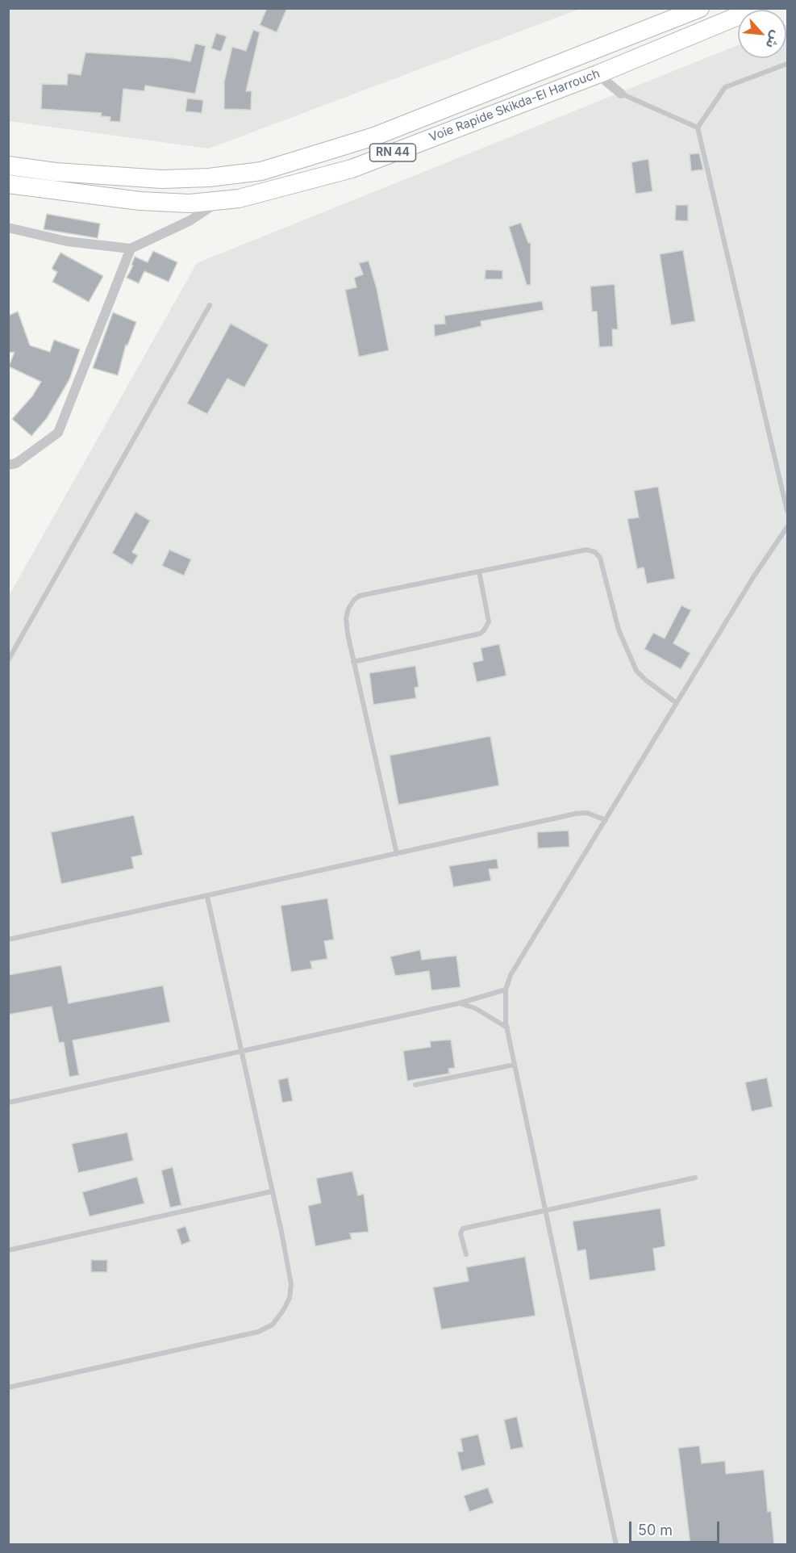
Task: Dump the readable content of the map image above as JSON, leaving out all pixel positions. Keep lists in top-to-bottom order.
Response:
{
  "streets": {
    "highway": ["Voie Rapide Skikda-El Harrouch", "RN 44"]
  },
  "scale_bar": "50 m",
  "north": "bottom right"
}
